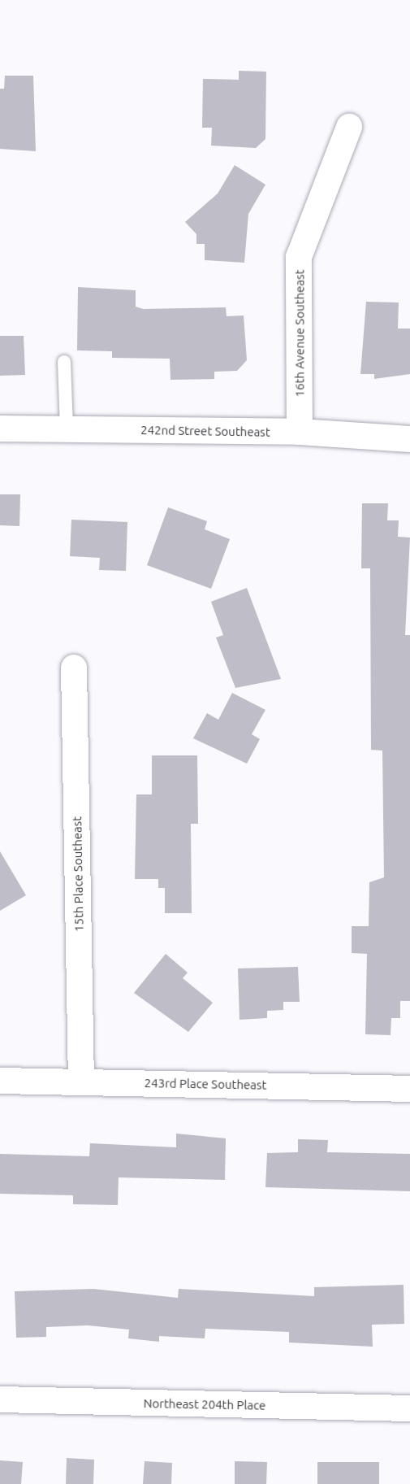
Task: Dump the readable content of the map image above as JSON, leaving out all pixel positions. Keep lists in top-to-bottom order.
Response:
{
  "streets": {
    "street": [
      "16th Avenue Southeast",
      "242nd Street Southeast",
      "15th Place Southeast",
      "243rd Place Southeast",
      "Northeast 204th Place"
    ]
  },
  "crossings": [
    ["16th Avenue Southeast", "242nd Street Southeast"],
    ["15th Place Southeast", "243rd Place Southeast"]
  ]
}
